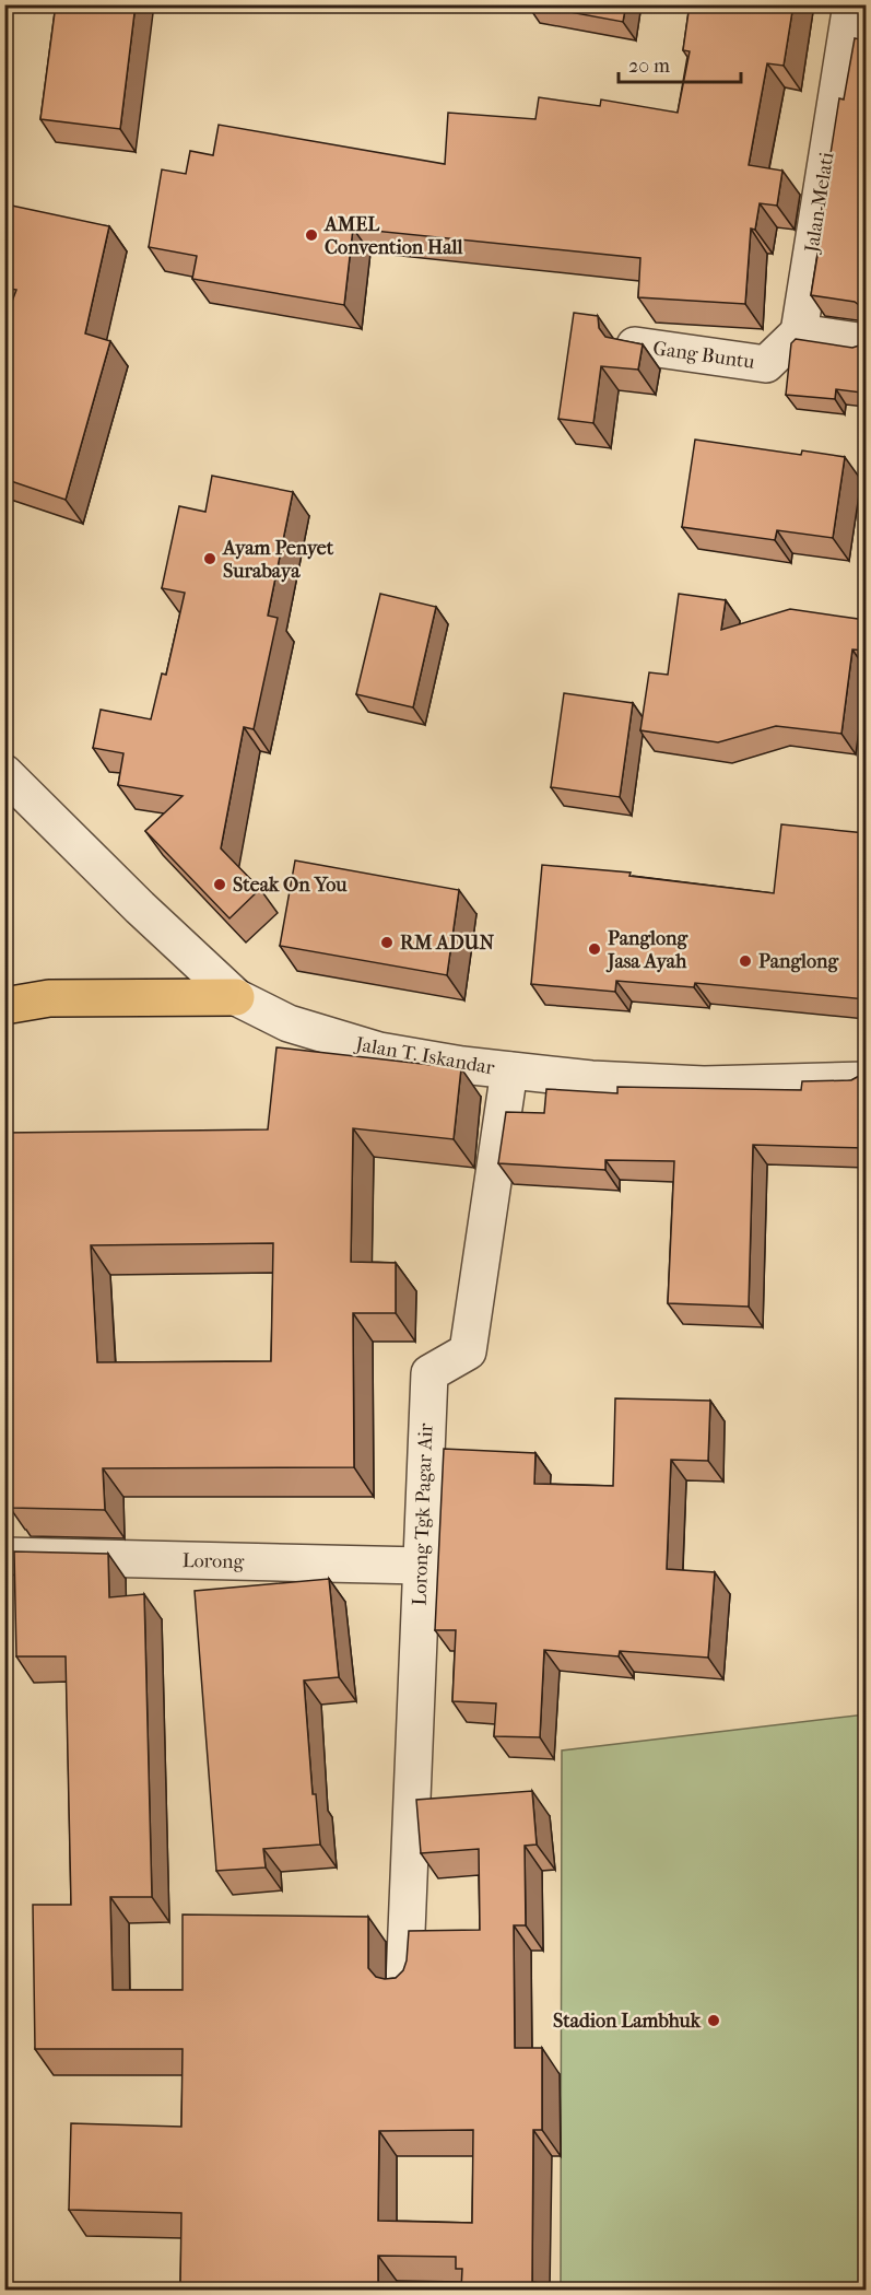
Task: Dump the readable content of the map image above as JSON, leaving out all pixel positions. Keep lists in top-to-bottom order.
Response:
{
  "streets": {
    "street": [
      "Jalan Melati",
      "Gang Buntu",
      "Jalan T. Iskandar",
      "Lorong Tgk Pagar Air",
      "Lorong"
    ]
  },
  "crossings": [
    ["Jalan Melati", "Gang Buntu"],
    ["Jalan T. Iskandar", "Lorong Tgk Pagar Air"],
    ["Lorong Tgk Pagar Air", "Lorong"]
  ],
  "places": [
    "AMEL Convention Hall",
    "Ayam Penyet Surabaya",
    "Steak On You",
    "RM ADUN",
    "Panglong Jasa Ayah",
    "Panglong",
    "Stadion Lambhuk"
  ],
  "scale_bar": "20 m"
}
